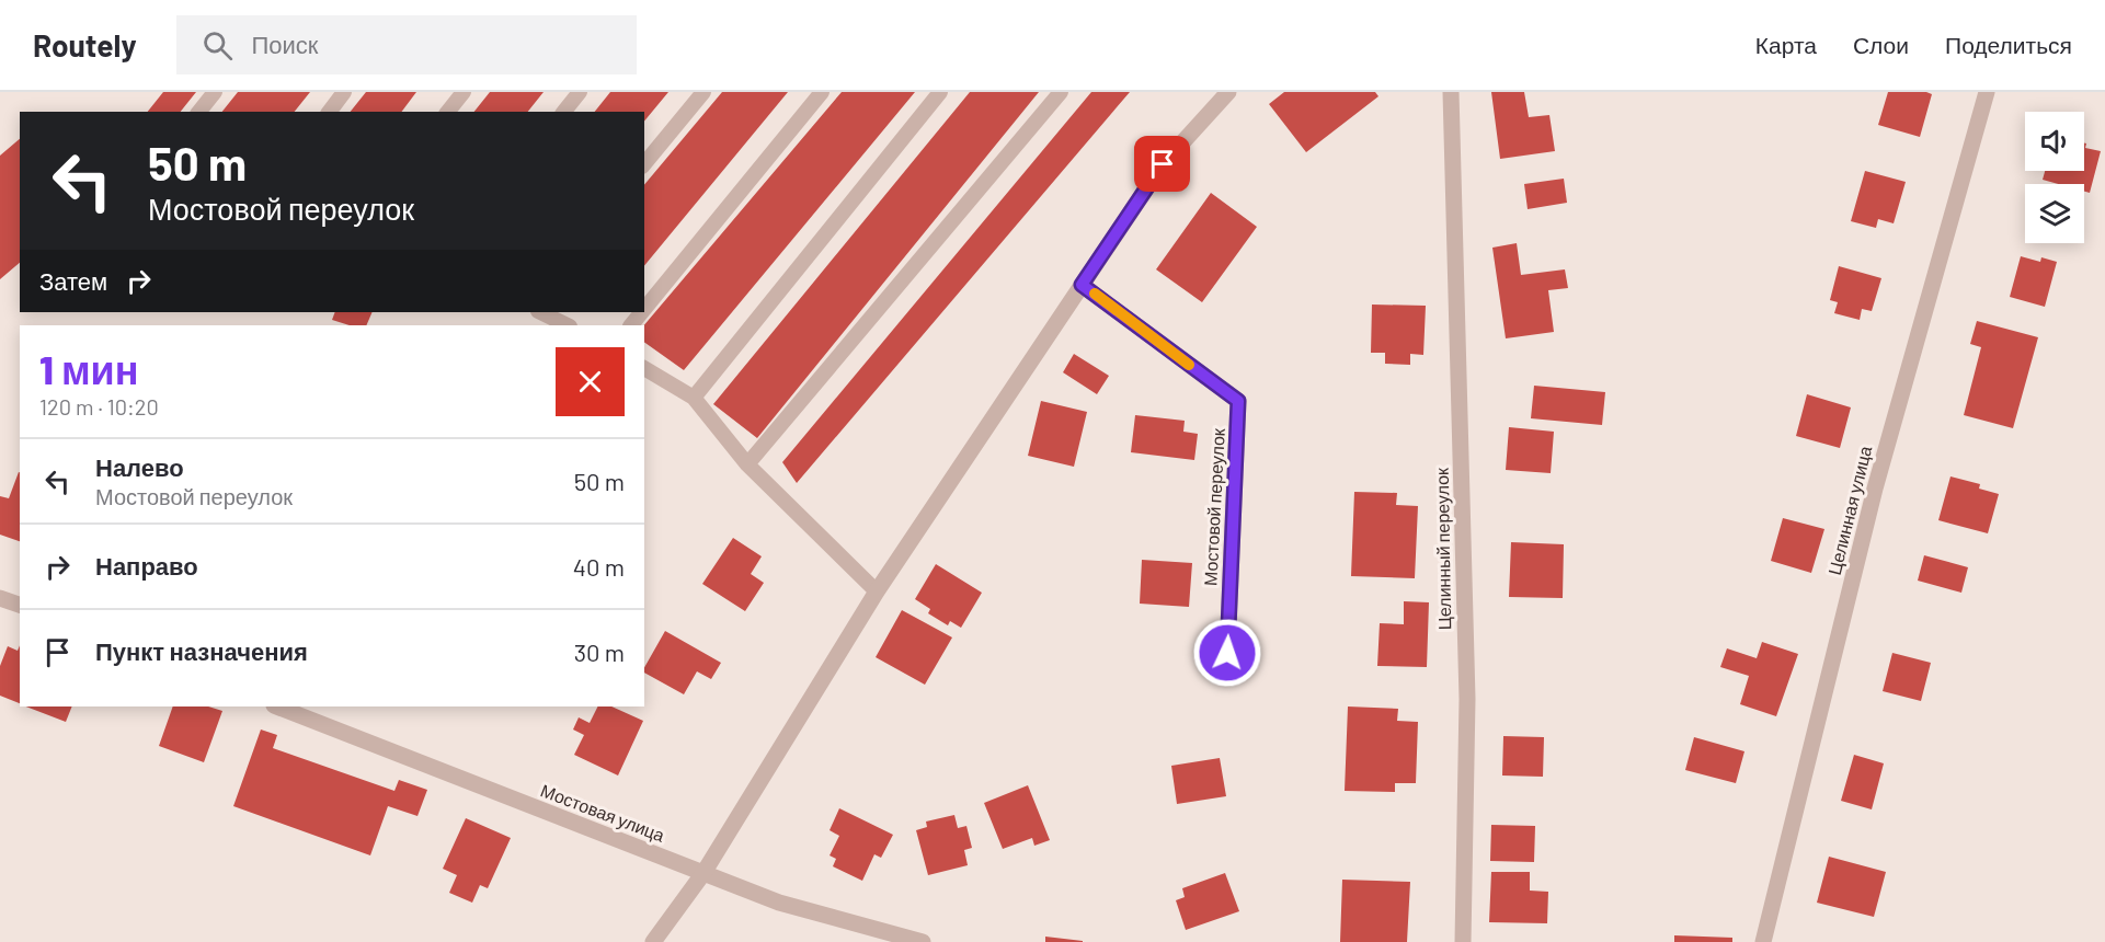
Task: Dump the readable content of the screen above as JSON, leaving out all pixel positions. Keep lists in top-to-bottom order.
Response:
{
  "streets": {
    "street": [
      "Мостовой переулок",
      "Целинная улица",
      "Целинный переулок",
      "Мостовая улица"
    ]
  },
  "page": {
    "header": "Routely",
    "search": "Поиск",
    "nav": ["Карта", "Слои", "Поделиться"],
    "turn": ["50 m", "Мостовой переулок"],
    "then": "Затем",
    "heading": ["1 мин", "120 m · 10:20"],
    "list": [
      {
        "name": "Налево",
        "note": "Мостовой переулок",
        "value": "50 m"
      },
      {
        "name": "Направо",
        "value": "40 m"
      },
      {
        "name": "Пункт назначения",
        "value": "30 m"
      }
    ]
  }
}
